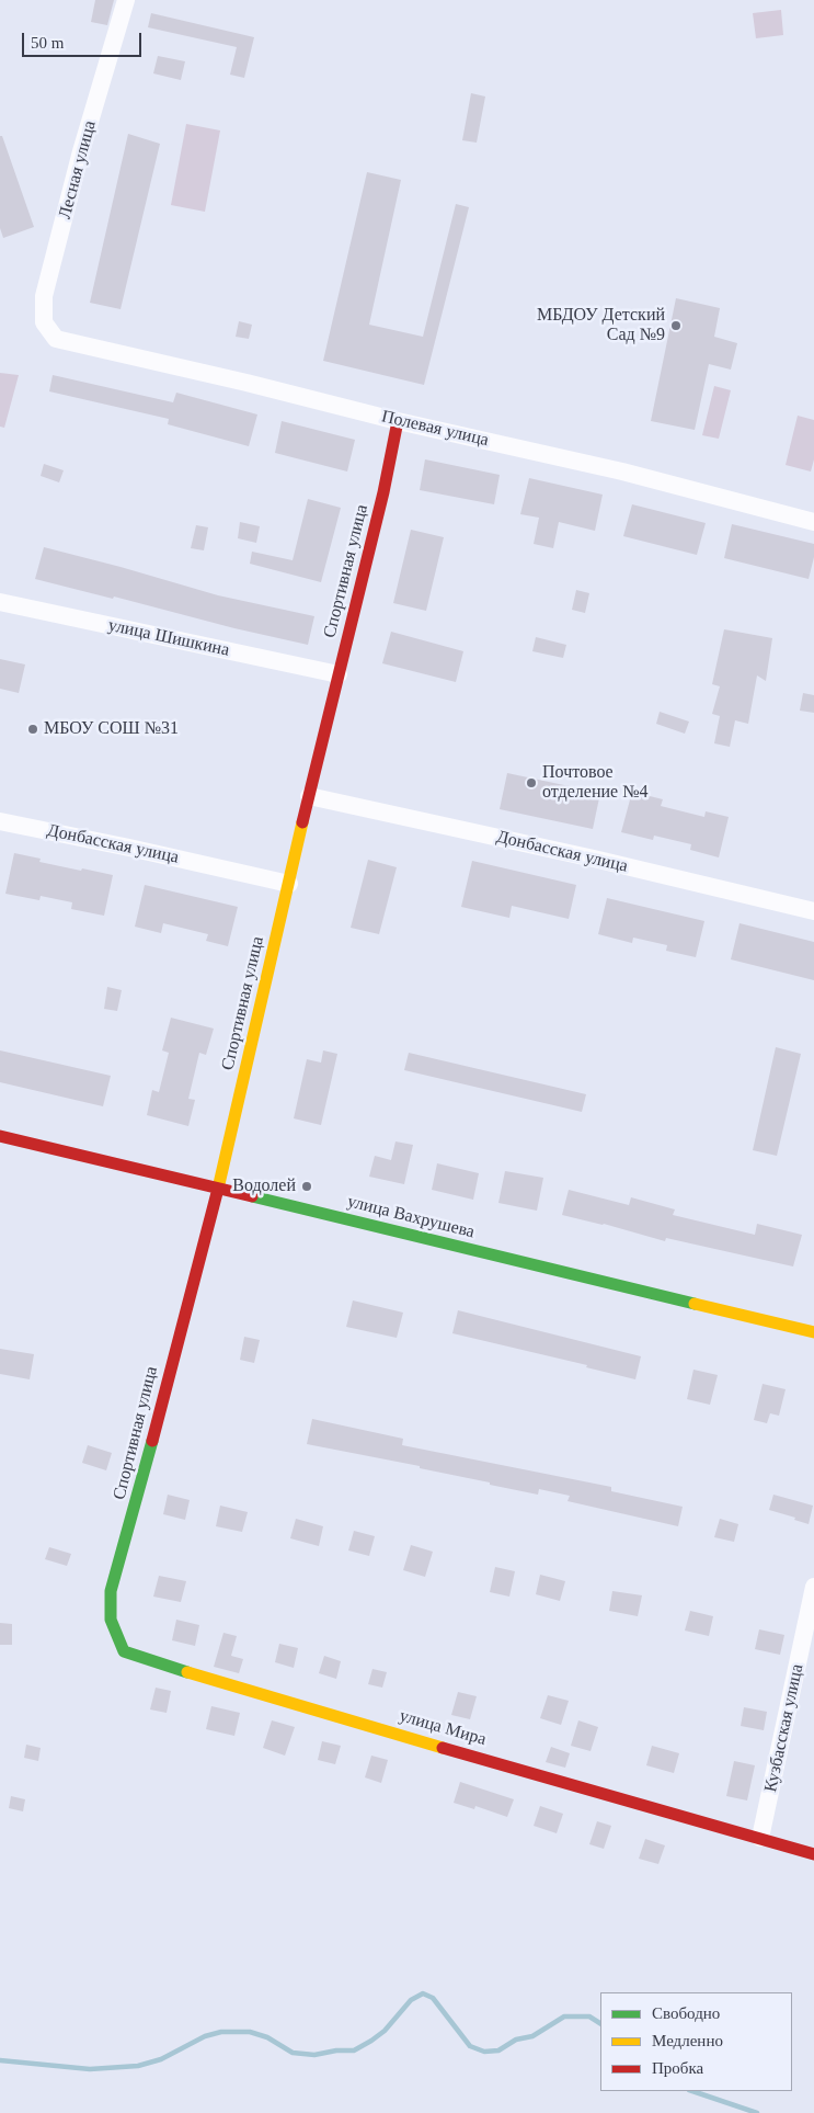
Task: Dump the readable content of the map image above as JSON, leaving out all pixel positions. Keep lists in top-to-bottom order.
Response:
{
  "streets": {
    "street": [
      "Лесная улица",
      "Полевая улица",
      "Спортивная улица",
      "улица Шишкина",
      "Донбасская улица",
      "улица Вахрушева",
      "улица Мира",
      "Кузбасская улица"
    ]
  },
  "crossings": [
    ["Лесная улица", "Полевая улица"],
    ["Полевая улица", "Спортивная улица"],
    ["Спортивная улица", "улица Шишкина"],
    ["Спортивная улица", "Донбасская улица"],
    ["Спортивная улица", "улица Вахрушева"],
    ["Спортивная улица", "улица Мира"],
    ["улица Мира", "Кузбасская улица"]
  ],
  "places": [
    "МБДОУ Детский Сад №9",
    "МБОУ СОШ №31",
    "Почтовое отделение №4",
    "Водолей"
  ],
  "legend": ["Свободно", "Медленно", "Пробка"],
  "scale_bar": "50 m"
}
